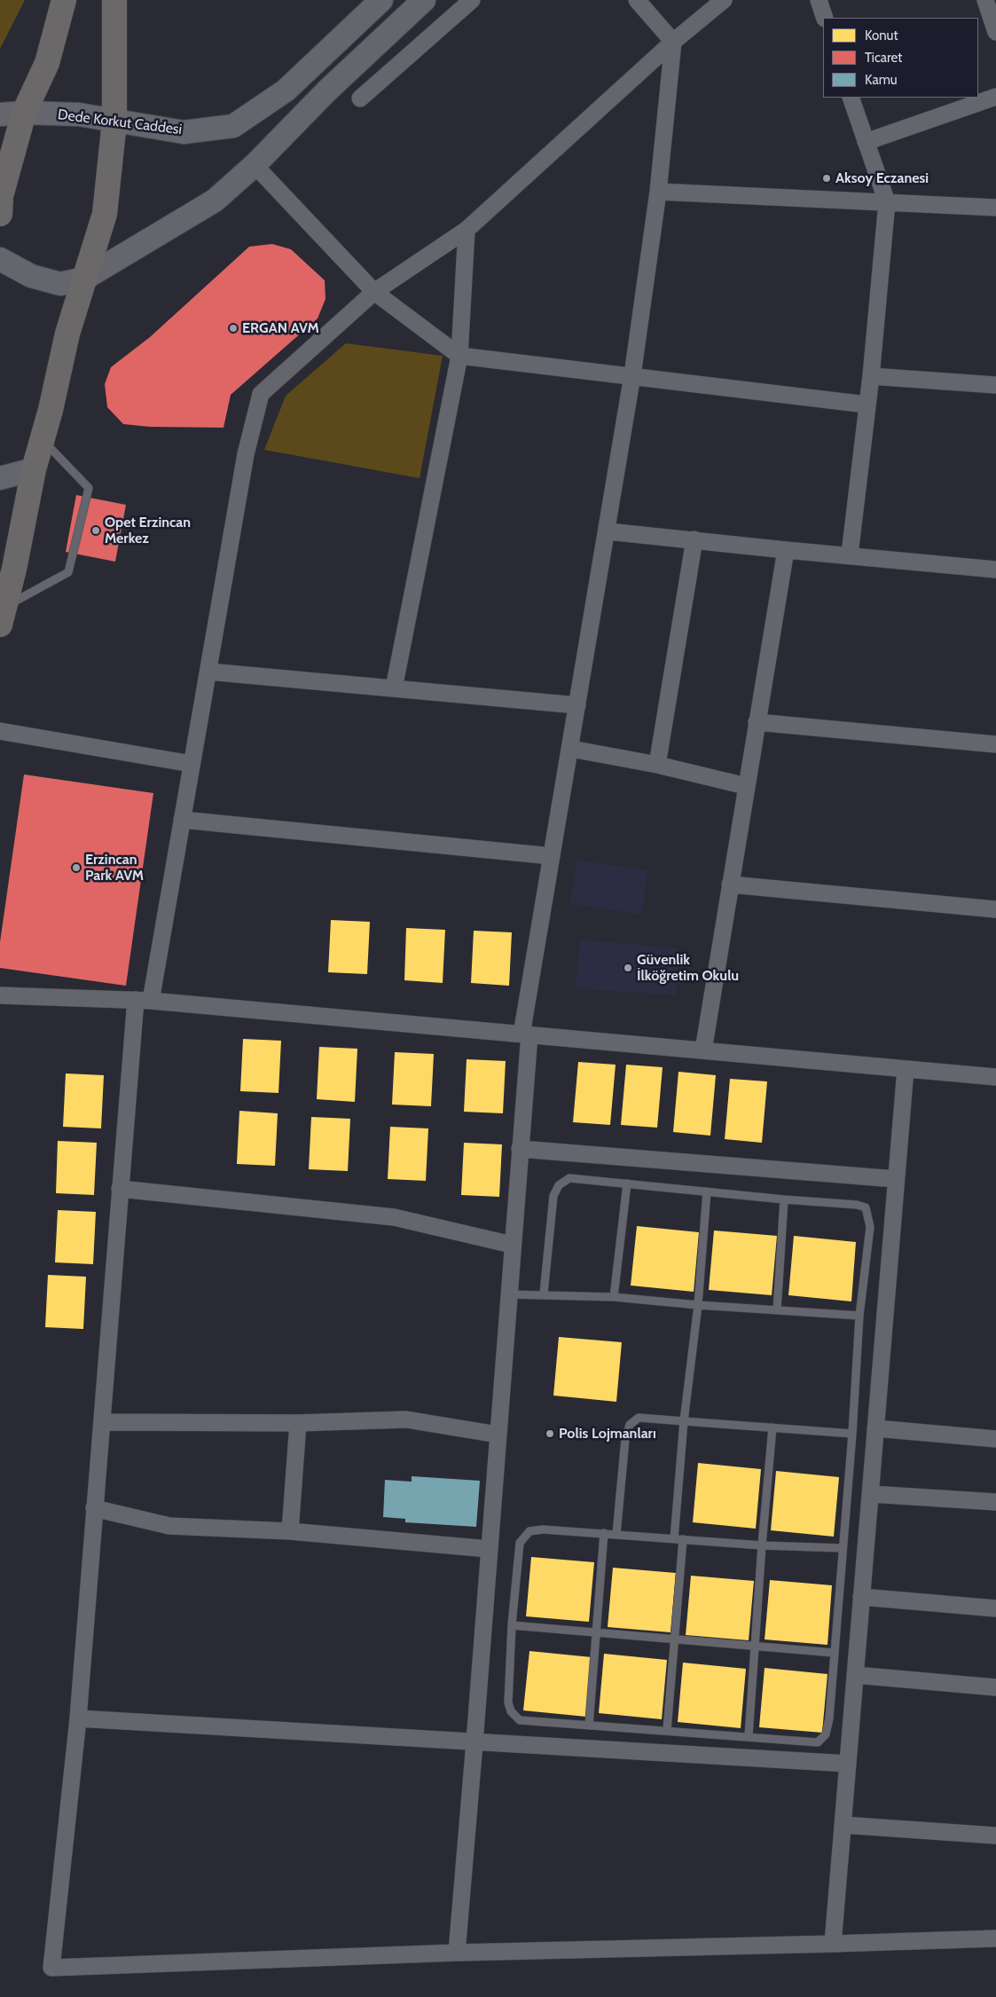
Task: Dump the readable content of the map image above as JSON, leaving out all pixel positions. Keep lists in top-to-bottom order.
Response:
{
  "streets": {
    "main road": ["Dede Korkut Caddesi"]
  },
  "places": [
    "Aksoy Eczanesi",
    "ERGAN AVM",
    "Opet Erzincan Merkez",
    "Erzincan Park AVM",
    "Güvenlik İlköğretim Okulu",
    "Polis Lojmanları"
  ],
  "legend": ["Konut", "Ticaret", "Kamu"]
}
